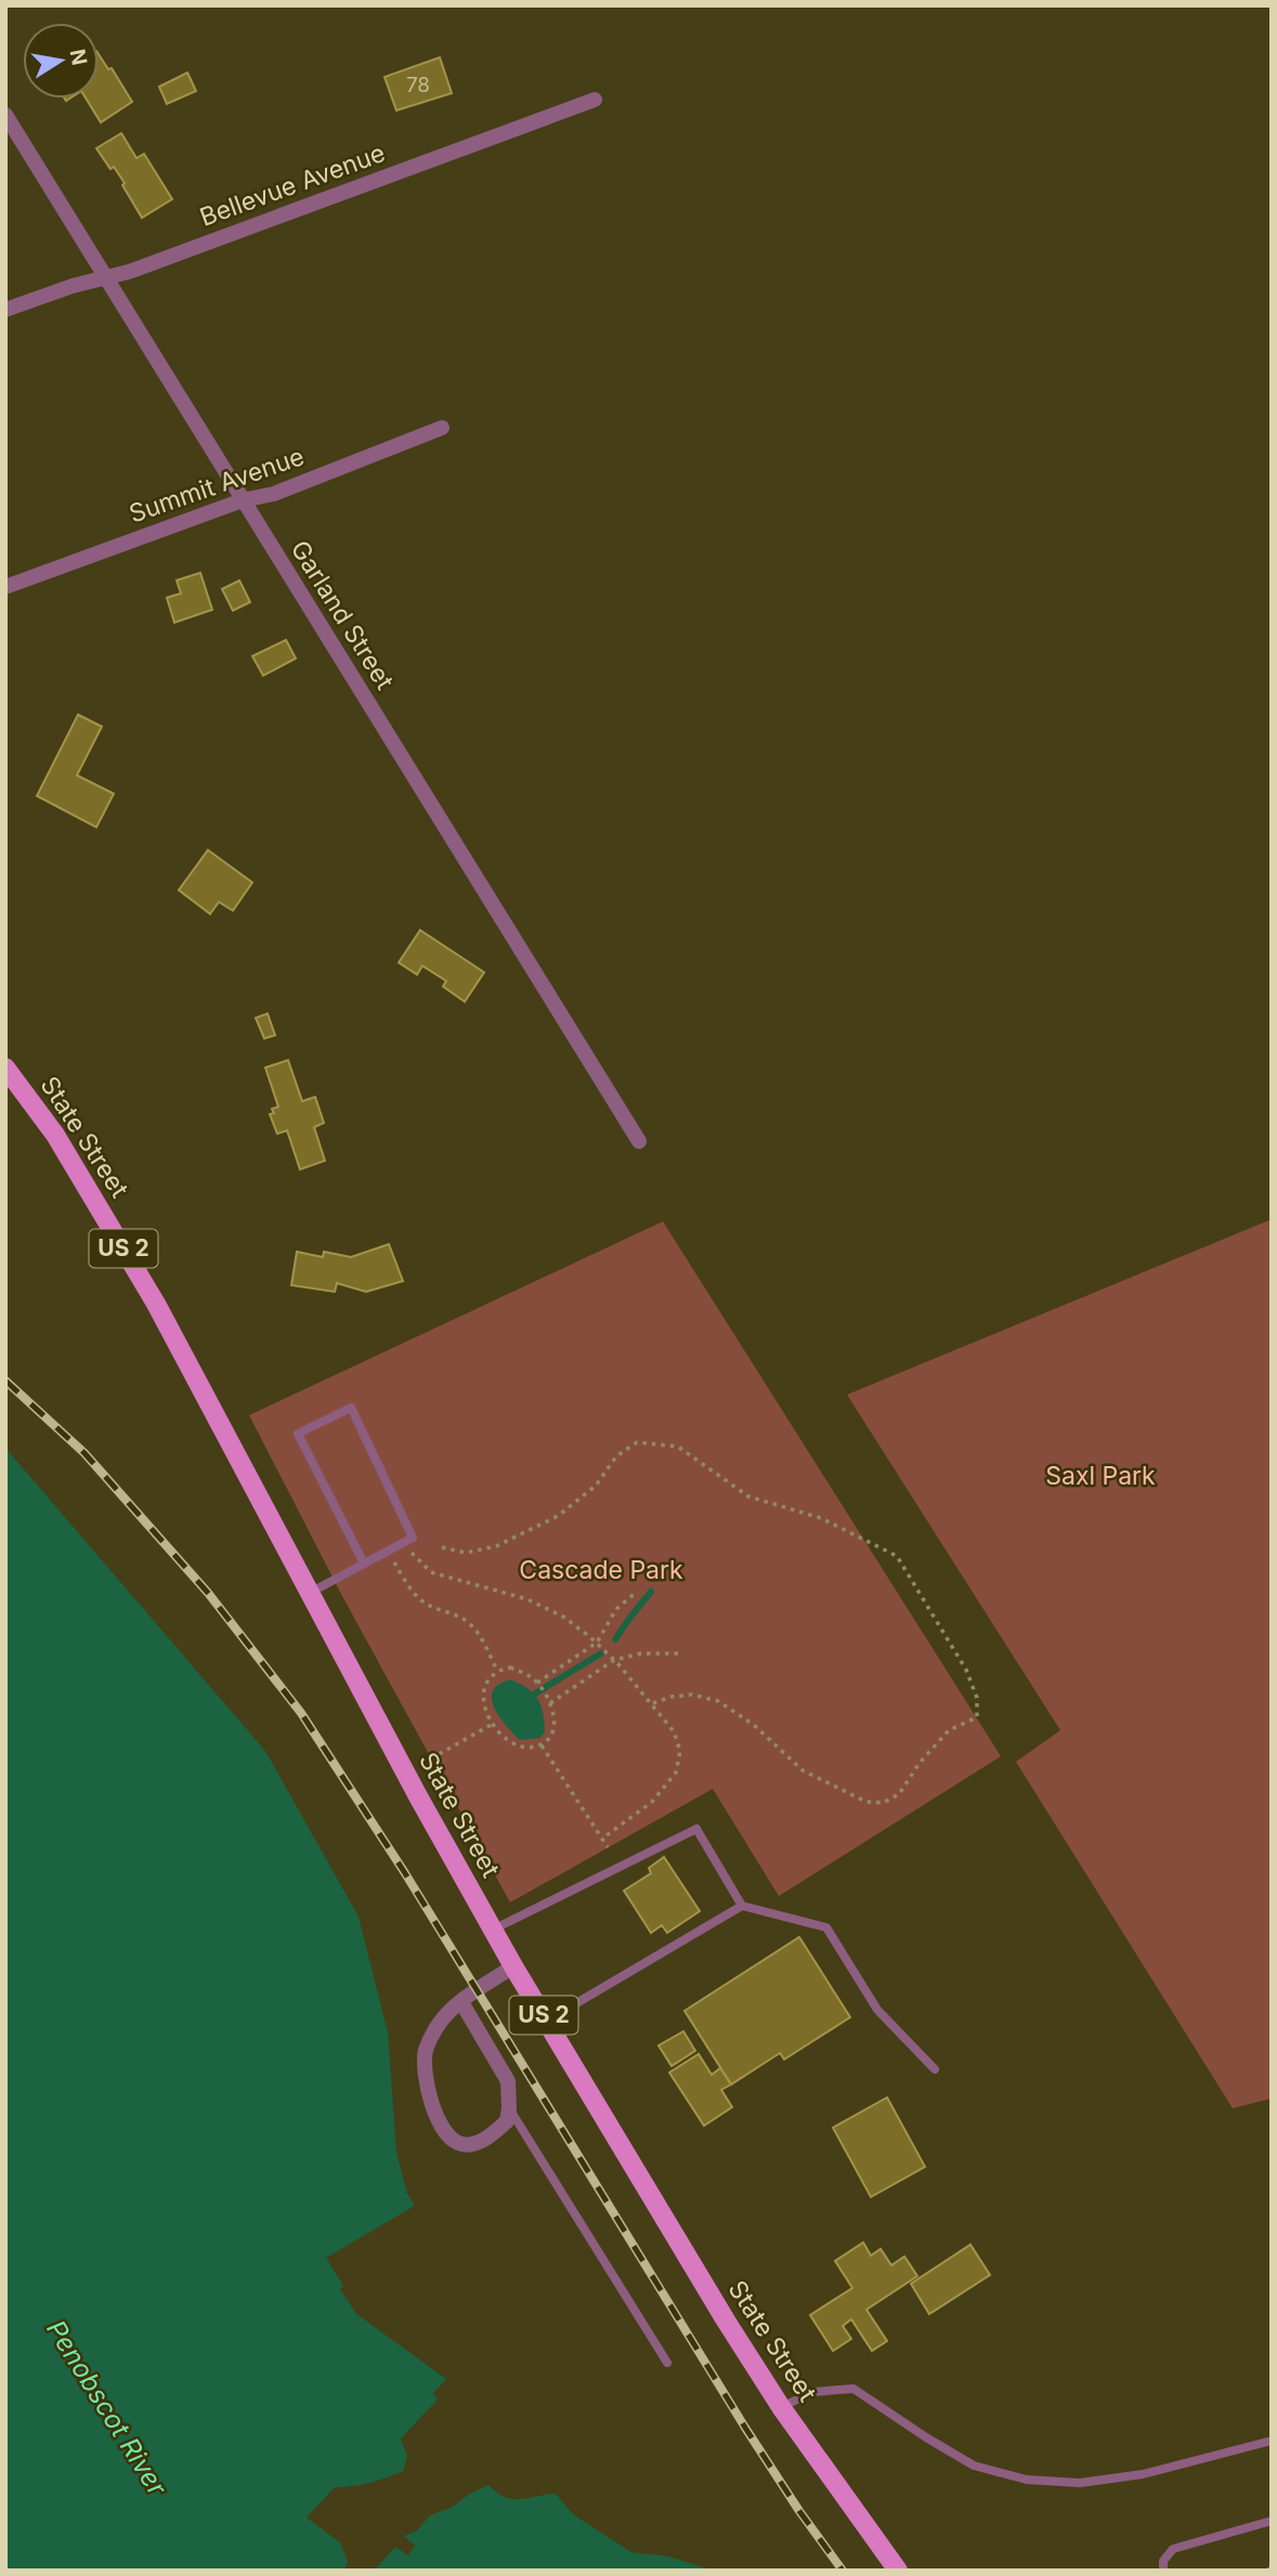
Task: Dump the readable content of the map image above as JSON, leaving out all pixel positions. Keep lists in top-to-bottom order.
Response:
{
  "streets": {
    "main road": ["State Street", "US 2"],
    "street": ["Bellevue Avenue", "Summit Avenue", "Garland Street"]
  },
  "crossings": [
    ["Bellevue Avenue", "Garland Street"],
    ["Summit Avenue", "Garland Street"]
  ],
  "water": ["Penobscot River"],
  "parks": ["Saxl Park", "Cascade Park"],
  "house_numbers": ["78"],
  "north": "right"
}
